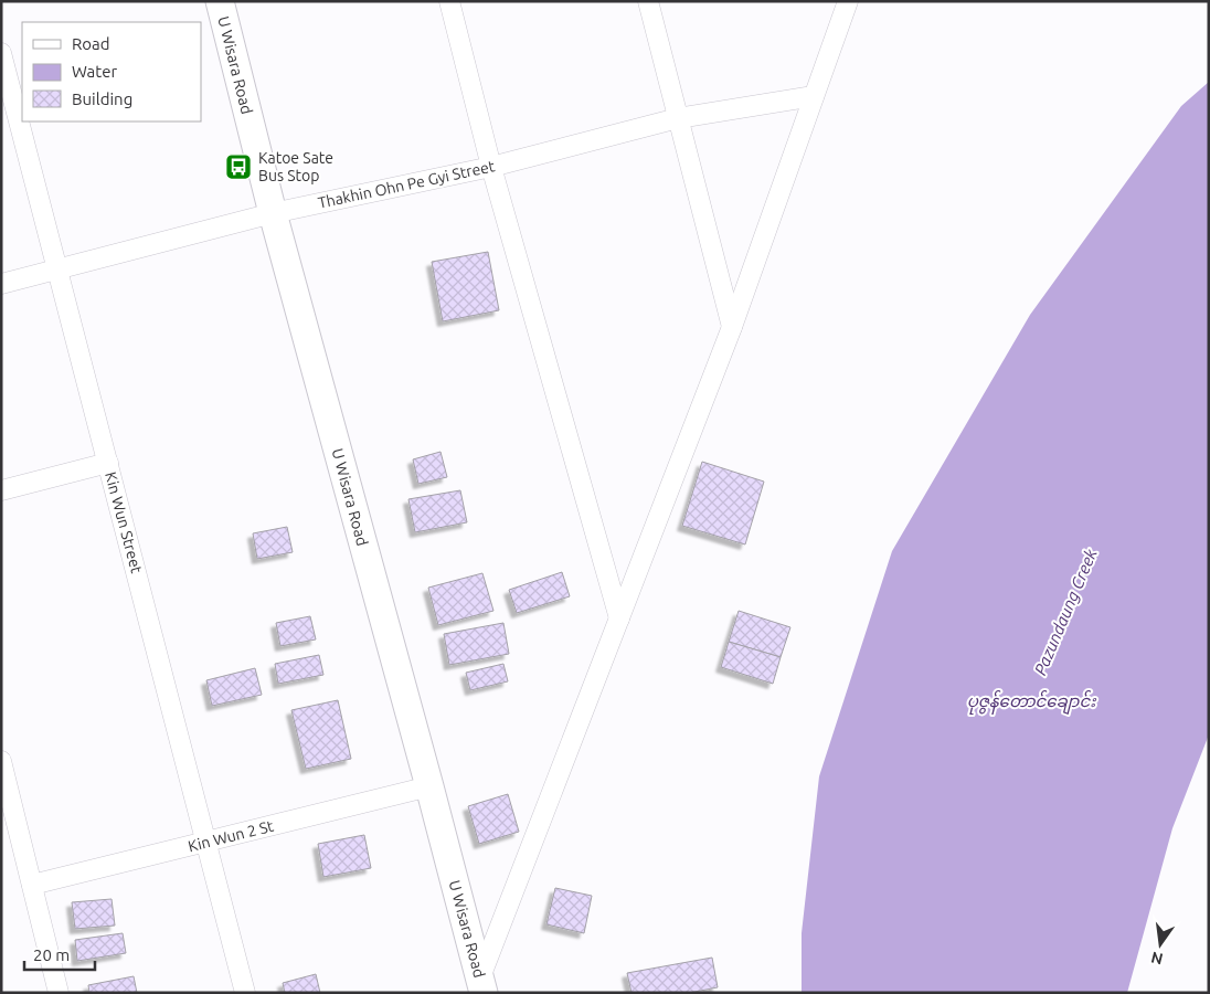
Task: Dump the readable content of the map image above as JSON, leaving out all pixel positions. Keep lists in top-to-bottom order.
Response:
{
  "streets": {
    "main road": ["U Wisara Road"],
    "street": ["Thakhin Ohn Pe Gyi Street", "Kin Wun Street", "Kin Wun 2 St"]
  },
  "crossings": [
    ["U Wisara Road", "Thakhin Ohn Pe Gyi Street"],
    ["U Wisara Road", "Kin Wun 2 St"],
    ["Thakhin Ohn Pe Gyi Street", "Kin Wun Street"],
    ["Kin Wun Street", "Kin Wun 2 St"]
  ],
  "water": ["Pazundaung Creek", "ပုဇွန်တောင်ချောင်း"],
  "places": {
    "bus stop": ["Katoe Sate Bus Stop"]
  },
  "legend": ["Road", "Water", "Building"],
  "scale_bar": "20 m",
  "north": "bottom"
}
